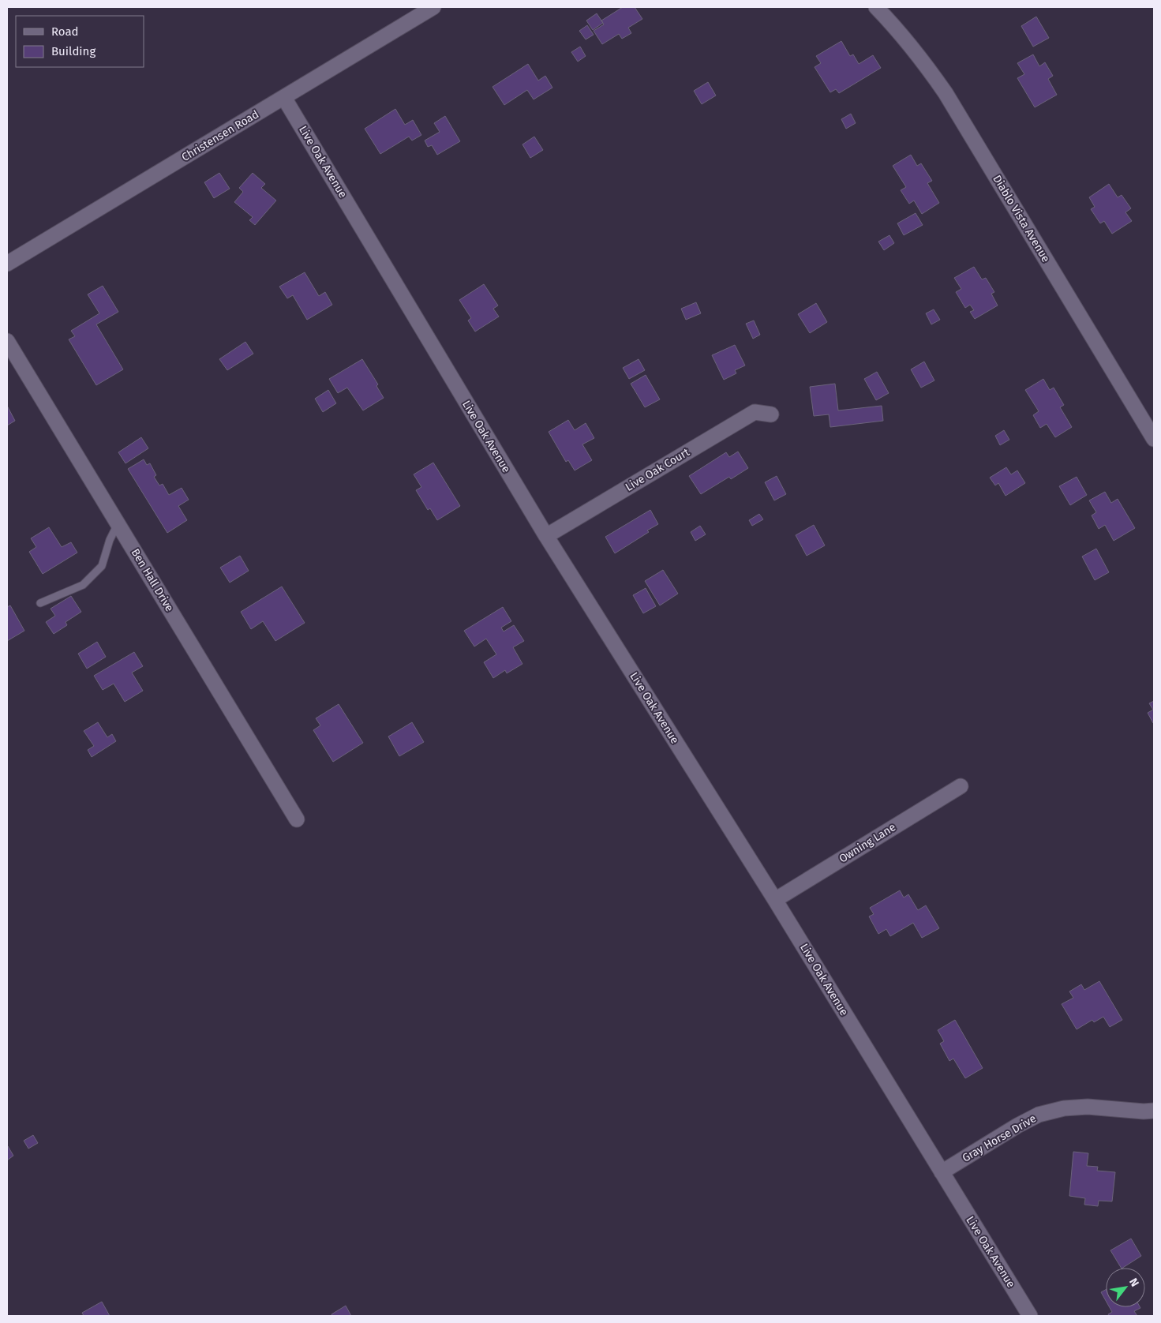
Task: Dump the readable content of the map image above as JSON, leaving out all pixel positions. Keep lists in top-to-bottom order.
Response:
{
  "streets": {
    "street": [
      "Christensen Road",
      "Live Oak Avenue",
      "Diablo Vista Avenue",
      "Live Oak Court",
      "Ben Hall Drive",
      "Owning Lane",
      "Gray Horse Drive"
    ]
  },
  "crossings": [
    ["Christensen Road", "Live Oak Avenue"],
    ["Live Oak Avenue", "Live Oak Court"],
    ["Live Oak Avenue", "Owning Lane"],
    ["Live Oak Avenue", "Gray Horse Drive"]
  ],
  "legend": ["Road", "Building"],
  "north": "top right"
}
